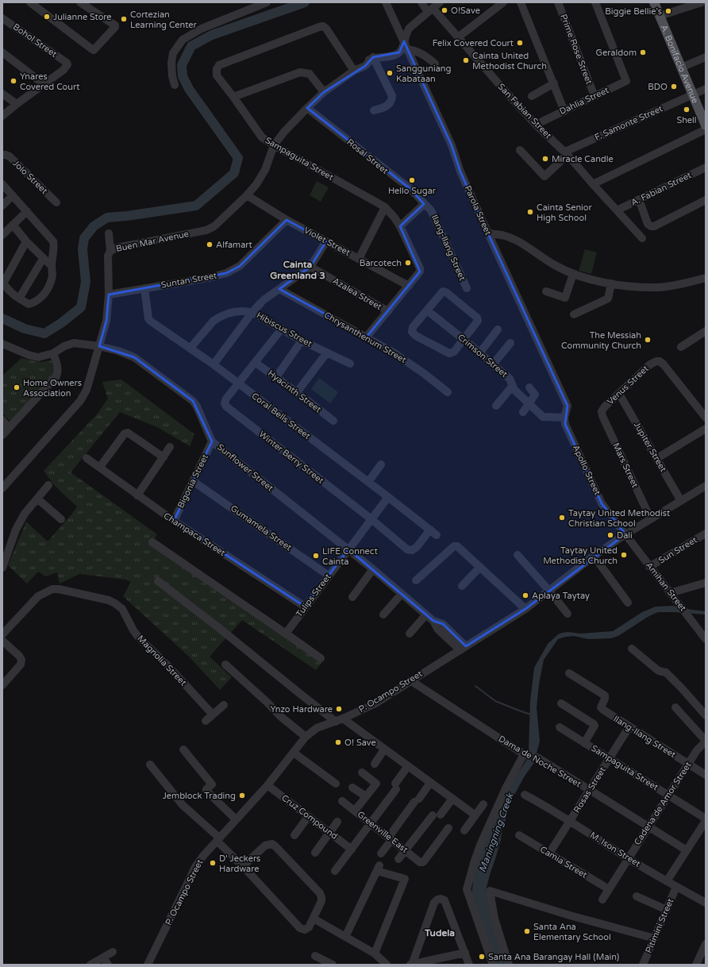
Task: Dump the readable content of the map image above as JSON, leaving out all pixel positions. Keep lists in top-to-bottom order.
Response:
{
  "streets": {
    "main road": ["A. Bonifacio Avenue"],
    "street": [
      "Bohol Street",
      "Prime Rose Street",
      "Dahlia Street",
      "San Fabian Street",
      "F. Samonte Street",
      "Rosal Street",
      "Sampaguita Street",
      "Jolo Street",
      "A. Fabian Street",
      "Parola Street",
      "Buen Mar Avenue",
      "Violet Street",
      "Ilang-llang Street",
      "Suntan Street",
      "Azalea Street",
      "Hibiscus Street",
      "Chrysanthenum Street",
      "Crimson Street",
      "Venus Street",
      "Hyacinth Street",
      "Coral Bells Street",
      "Jupiter Street",
      "Winter Berry Street",
      "Mars Street",
      "Sunflower Street",
      "Apollo Street",
      "Bigonia Street",
      "Gumamela Street",
      "Champaca Street",
      "Sun Street",
      "Amihan Street",
      "Tulips Street",
      "Magnolia Street",
      "P. Ocampo Street",
      "Ilang-Ilang Street",
      "Dama de Noche Street",
      "Rosas Street",
      "Cadena de Amor Street",
      "Cruz Compound",
      "Greenville East",
      "M. Ison Street",
      "Camia Street",
      "Pitimini Street"
    ]
  },
  "crossings": [
    ["Prime Rose Street", "Dahlia Street"],
    ["A. Bonifacio Avenue", "F. Samonte Street"],
    ["San Fabian Street", "F. Samonte Street"],
    ["San Fabian Street", "A. Fabian Street"],
    ["San Fabian Street", "Buen Mar Avenue"],
    ["Rosal Street", "Buen Mar Avenue"],
    ["Rosal Street", "Ilang-llang Street"],
    ["Sampaguita Street", "Buen Mar Avenue"],
    ["Sampaguita Street", "Violet Street"],
    ["Sampaguita Street", "Ilang-llang Street"],
    ["Sampaguita Street", "Azalea Street"],
    ["Sampaguita Street", "Chrysanthenum Street"],
    ["Sampaguita Street", "Rosas Street"],
    ["Sampaguita Street", "Cadena de Amor Street"],
    ["Parola Street", "Buen Mar Avenue"],
    ["Parola Street", "Crimson Street"],
    ["Parola Street", "Apollo Street"],
    ["Buen Mar Avenue", "Violet Street"],
    ["Buen Mar Avenue", "Suntan Street"],
    ["Buen Mar Avenue", "Sunflower Street"],
    ["Violet Street", "Suntan Street"],
    ["Suntan Street", "Coral Bells Street"],
    ["Hibiscus Street", "Coral Bells Street"],
    ["Hibiscus Street", "Winter Berry Street"],
    ["Crimson Street", "Apollo Street"],
    ["Venus Street", "Jupiter Street"],
    ["Venus Street", "Mars Street"],
    ["Hyacinth Street", "Winter Berry Street"],
    ["Coral Bells Street", "Winter Berry Street"],
    ["Coral Bells Street", "Tulips Street"],
    ["Jupiter Street", "P. Ocampo Street"],
    ["Winter Berry Street", "Tulips Street"],
    ["Mars Street", "P. Ocampo Street"],
    ["Sunflower Street", "Bigonia Street"],
    ["Sunflower Street", "Tulips Street"],
    ["Sunflower Street", "P. Ocampo Street"],
    ["Apollo Street", "Amihan Street"],
    ["Apollo Street", "P. Ocampo Street"],
    ["Bigonia Street", "Gumamela Street"],
    ["Bigonia Street", "Champaca Street"],
    ["Gumamela Street", "Tulips Street"],
    ["Champaca Street", "Tulips Street"],
    ["Sun Street", "Amihan Street"],
    ["Amihan Street", "P. Ocampo Street"],
    ["P. Ocampo Street", "Dama de Noche Street"],
    ["P. Ocampo Street", "Cruz Compound"],
    ["Ilang-Ilang Street", "Rosas Street"],
    ["Ilang-Ilang Street", "Cadena de Amor Street"],
    ["Dama de Noche Street", "Rosas Street"],
    ["Dama de Noche Street", "Cadena de Amor Street"],
    ["Rosas Street", "M. Ison Street"],
    ["Rosas Street", "Camia Street"],
    ["Cadena de Amor Street", "M. Ison Street"],
    ["Cadena de Amor Street", "Camia Street"],
    ["M. Ison Street", "Pitimini Street"]
  ],
  "districts": ["Cainta Greenland 3", "Tudela"],
  "water": ["Maningning Creek"],
  "places": [
    "O!Save",
    "Biggie Bellie’s",
    "Julianne Store",
    "Cortezian Learning Center",
    "Felix Covered Court",
    "Geraldom",
    "Cainta United Methodist Church",
    "Sangguniang Kabataan",
    "Ynares Covered Court",
    "BDO",
    "Shell",
    "Miracle Candle",
    "Hello Sugar",
    "Cainta Senior High School",
    "Alfamart",
    "Barcotech",
    "The Messiah Community Church",
    "Home Owners Association",
    "Taytay United Methodist Christian School",
    "Dali",
    "Taytay United Methodist Church",
    "LIFE Connect Cainta",
    "Aplaya Taytay",
    "Ynzo Hardware",
    "O! Save",
    "Jemblock Trading",
    "D' Jeckers Hardware",
    "Santa Ana Elementary School",
    "Santa Ana Barangay Hall (Main)"
  ]
}
